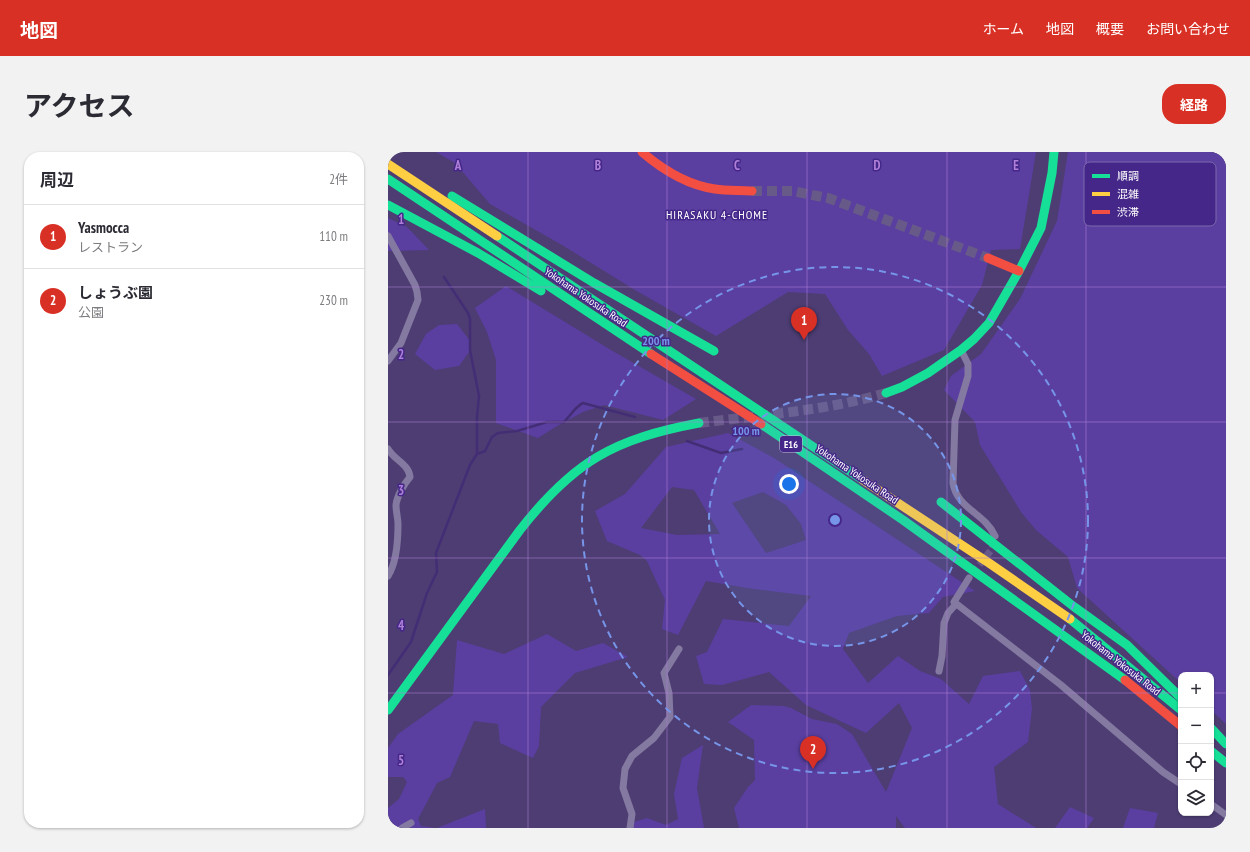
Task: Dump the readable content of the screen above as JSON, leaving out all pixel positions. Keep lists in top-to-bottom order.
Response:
{
  "streets": {
    "main road": ["Yokohama Yokosuka Road", "E16"]
  },
  "districts": ["HIRASAKU 4-CHOME"],
  "legend": ["順調", "混雑", "渋滞"],
  "page": {
    "header": "地図",
    "nav": [
      "ホーム",
      "地図",
      "概要",
      "お問い合わせ"
    ],
    "title": "アクセス",
    "buttons": "経路",
    "heading": ["周辺", "2件"],
    "list": [
      {
        "mark": "1",
        "name": "Yasmocca",
        "note": "レストラン",
        "value": "110 m"
      },
      {
        "mark": "2",
        "name": "しょうぶ園",
        "note": "公園",
        "value": "230 m"
      }
    ],
    "pins": ["1", "2"],
    "map_buttons": ["+", "−"]
  },
  "grid": {
    "columns": [
      "A",
      "B",
      "C",
      "D",
      "E"
    ],
    "rows": [
      "1",
      "2",
      "3",
      "4",
      "5"
    ]
  },
  "rings": ["200 m", "100 m"]
}
